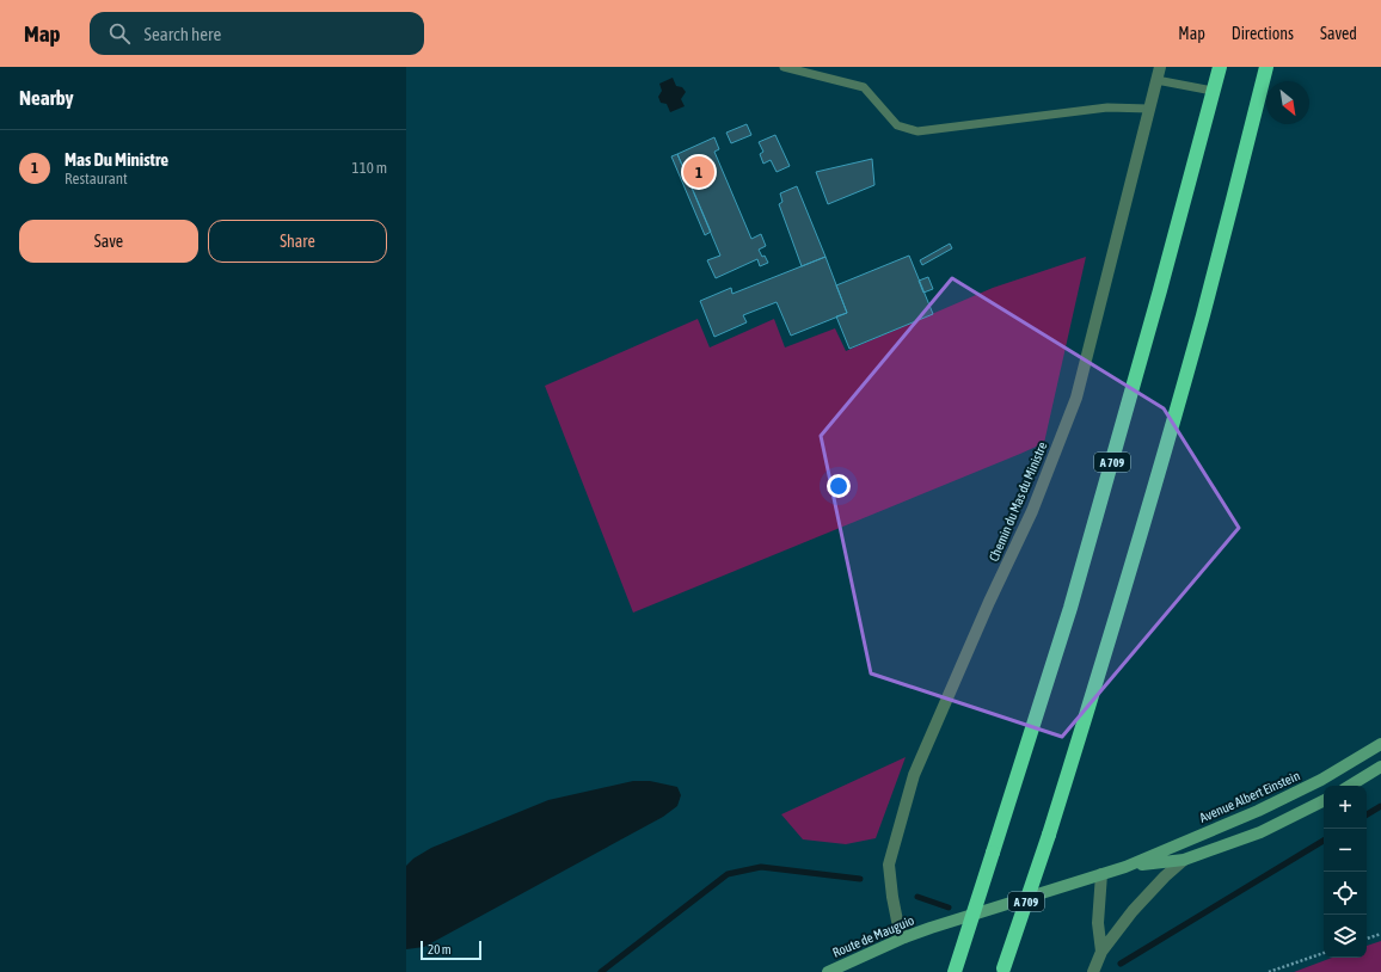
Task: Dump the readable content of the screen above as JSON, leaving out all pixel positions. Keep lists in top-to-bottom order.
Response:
{
  "streets": {
    "highway": ["A 709"],
    "street": ["Chemin du Mas du Ministre", "Avenue Albert Einstein", "Route de Mauguio"]
  },
  "crossings": [
    ["Chemin du Mas du Ministre", "Route de Mauguio"],
    ["Avenue Albert Einstein", "Route de Mauguio"]
  ],
  "scale_bar": "20 m",
  "north": "bottom right",
  "page": {
    "header": "Map",
    "search": "Search here",
    "nav": ["Map", "Directions", "Saved"],
    "heading": "Nearby",
    "list": [
      {
        "mark": "1",
        "name": "Mas Du Ministre",
        "note": "Restaurant",
        "value": "110 m"
      }
    ],
    "pins": "1",
    "buttons": ["Save", "Share"],
    "map_buttons": ["+", "−"],
    "scale": "20 m"
  }
}
